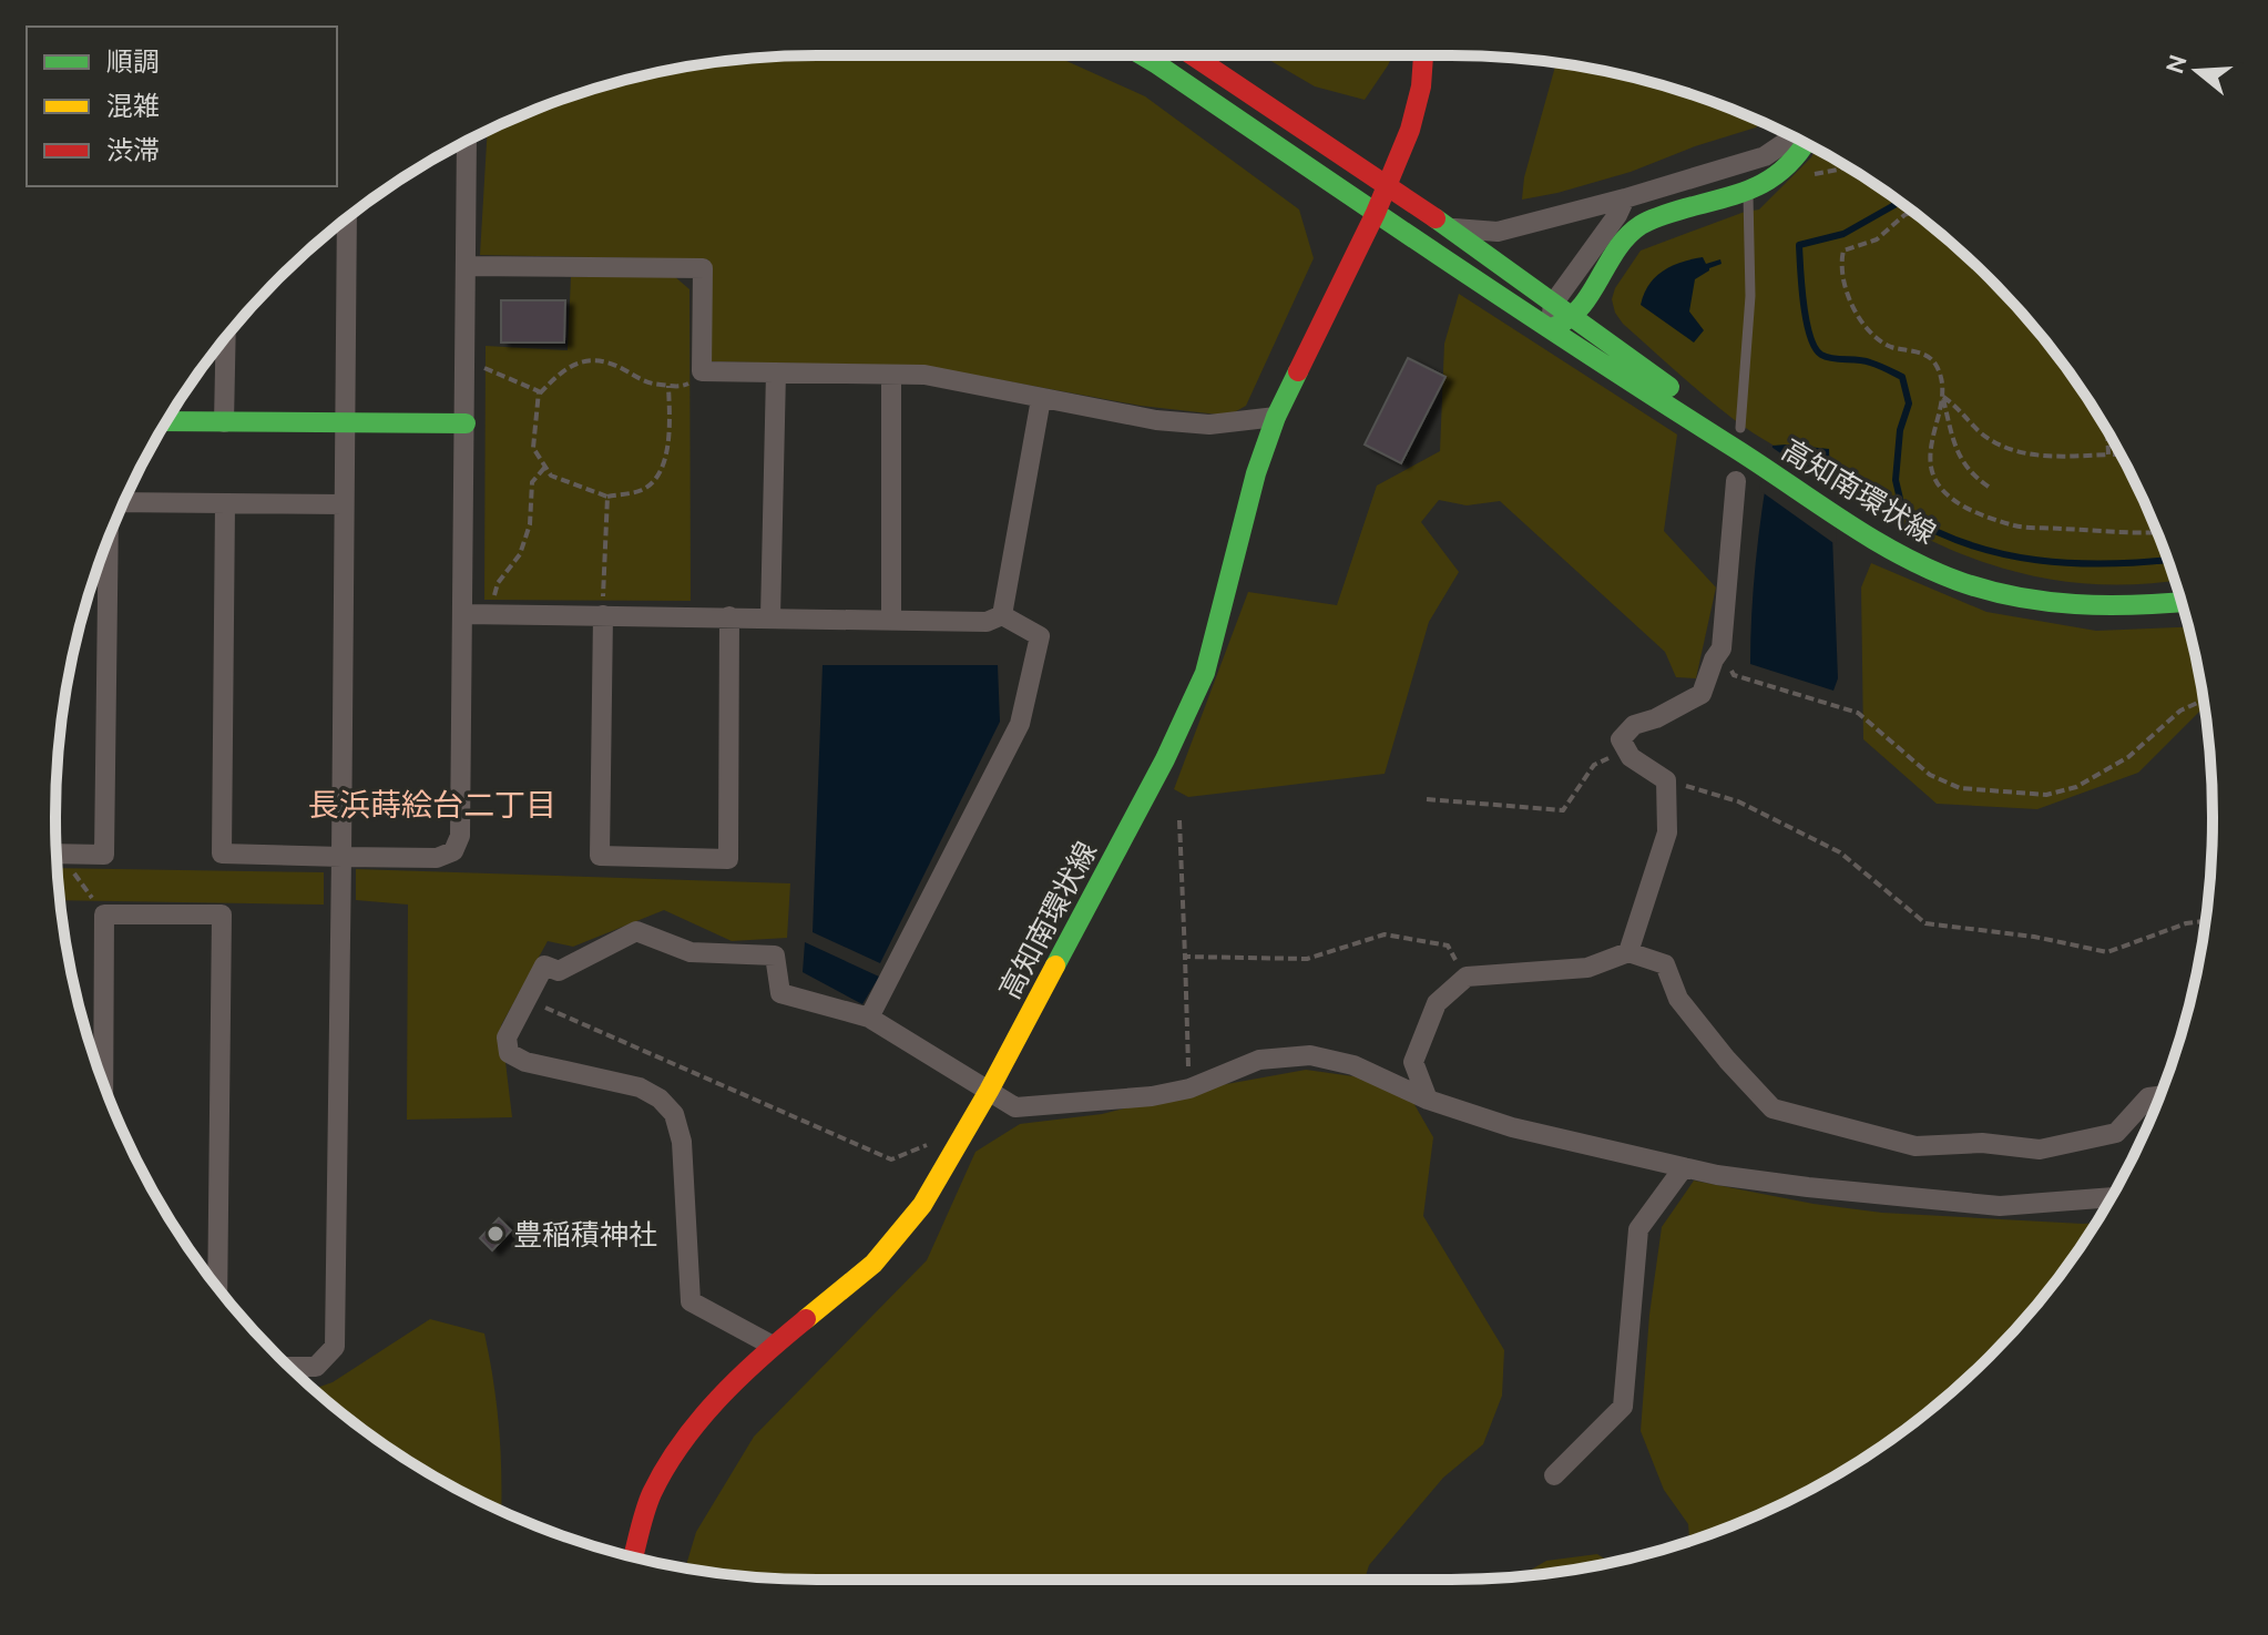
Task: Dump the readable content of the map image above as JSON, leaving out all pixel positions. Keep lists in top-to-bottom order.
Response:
{
  "streets": {
    "main road": ["高知南環状線"]
  },
  "districts": ["長浜蒔絵台二丁目"],
  "places": ["豊稲積神社"],
  "legend": ["順調", "混雑", "渋滞"],
  "north": "left"
}
